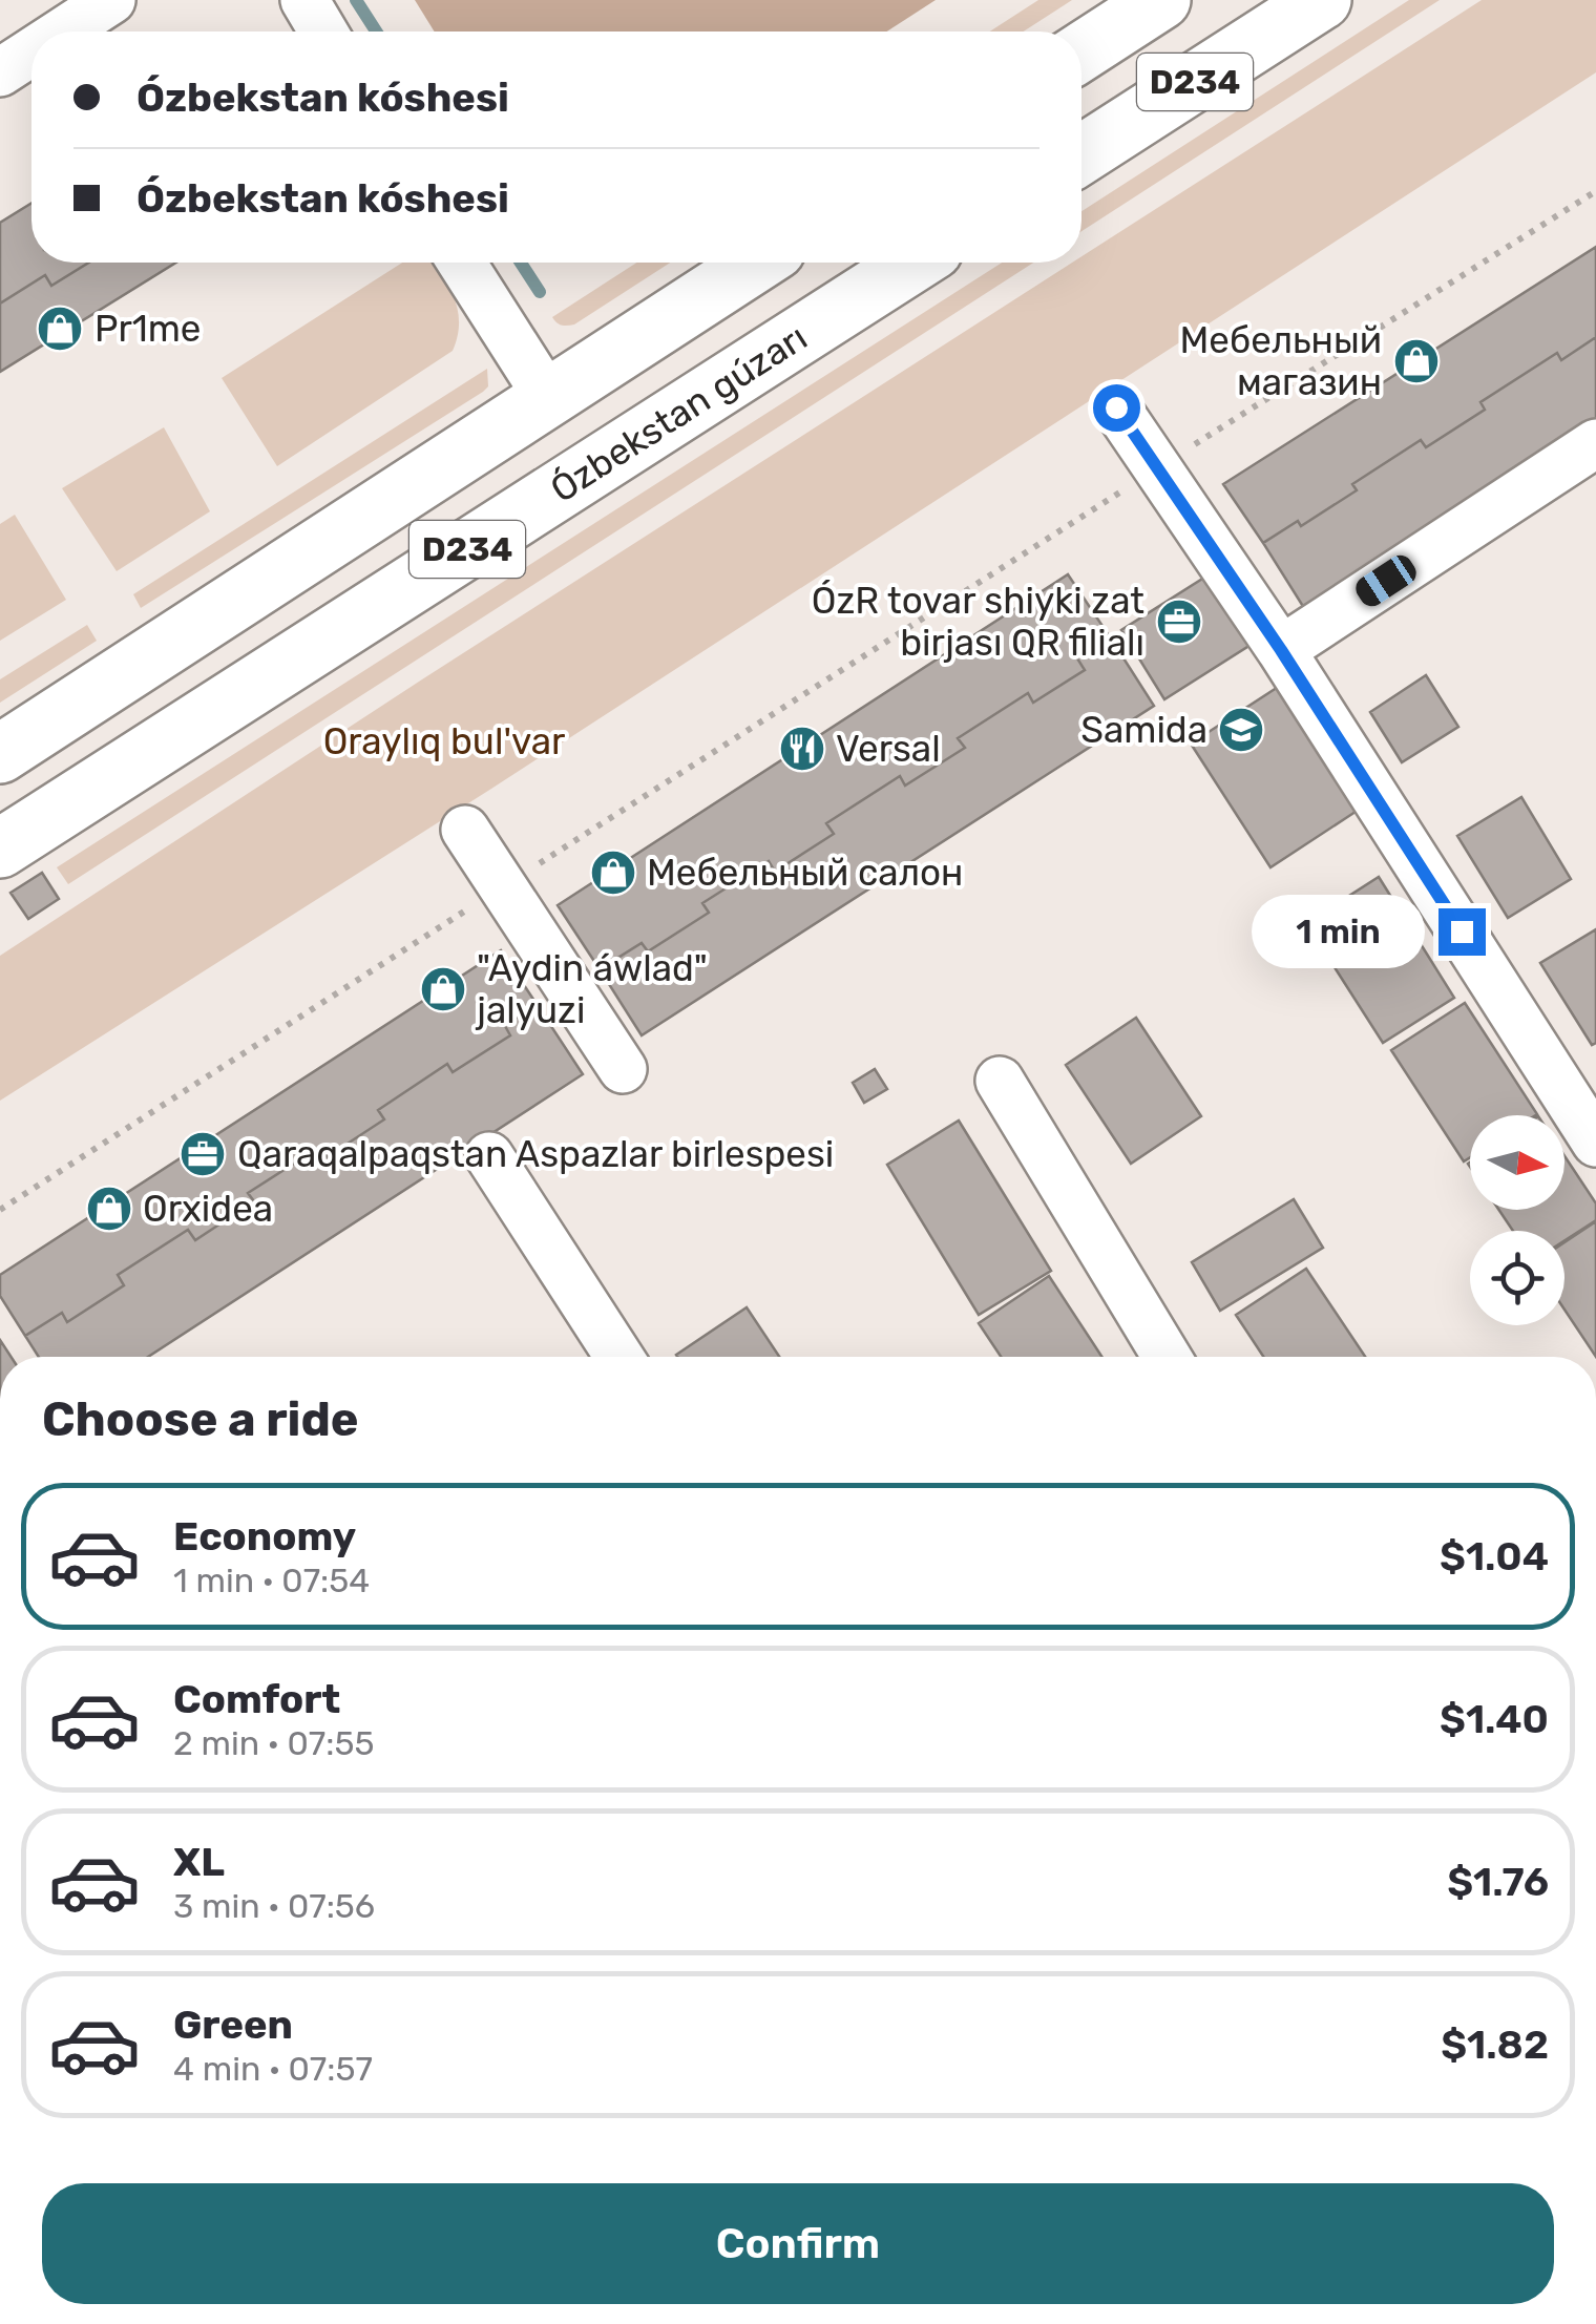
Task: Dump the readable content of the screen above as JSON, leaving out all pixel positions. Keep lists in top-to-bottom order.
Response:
{
  "streets": {
    "main road": ["D234", "Ózbekstan gúzarı"]
  },
  "parks": ["Oraylıq bul'var"],
  "places": {
    "shop": [
      "Pr1me",
      "Мебельный магазин",
      "Мебельный салон",
      "\"Aydin áwlad\" jalyuzi",
      "Orxidea"
    ],
    "office": ["ÓzR tovar shiyki zat birjası QR filialı", "Qaraqalpaqstan Aspazlar birlespesi"],
    "school or university": ["Samida"],
    "restaurant": ["Versal"]
  },
  "north": "right",
  "page": {
    "banner": ["Ózbekstan kóshesi", "Ózbekstan kóshesi"],
    "bubble": "1 min",
    "heading": "Choose a ride",
    "list": [
      {
        "name": "Economy",
        "note": "1 min · 07:54",
        "value": "$1.04"
      },
      {
        "name": "Comfort",
        "note": "2 min · 07:55",
        "value": "$1.40"
      },
      {
        "name": "XL",
        "note": "3 min · 07:56",
        "value": "$1.76"
      },
      {
        "name": "Green",
        "note": "4 min · 07:57",
        "value": "$1.82"
      }
    ],
    "buttons": "Confirm"
  }
}
